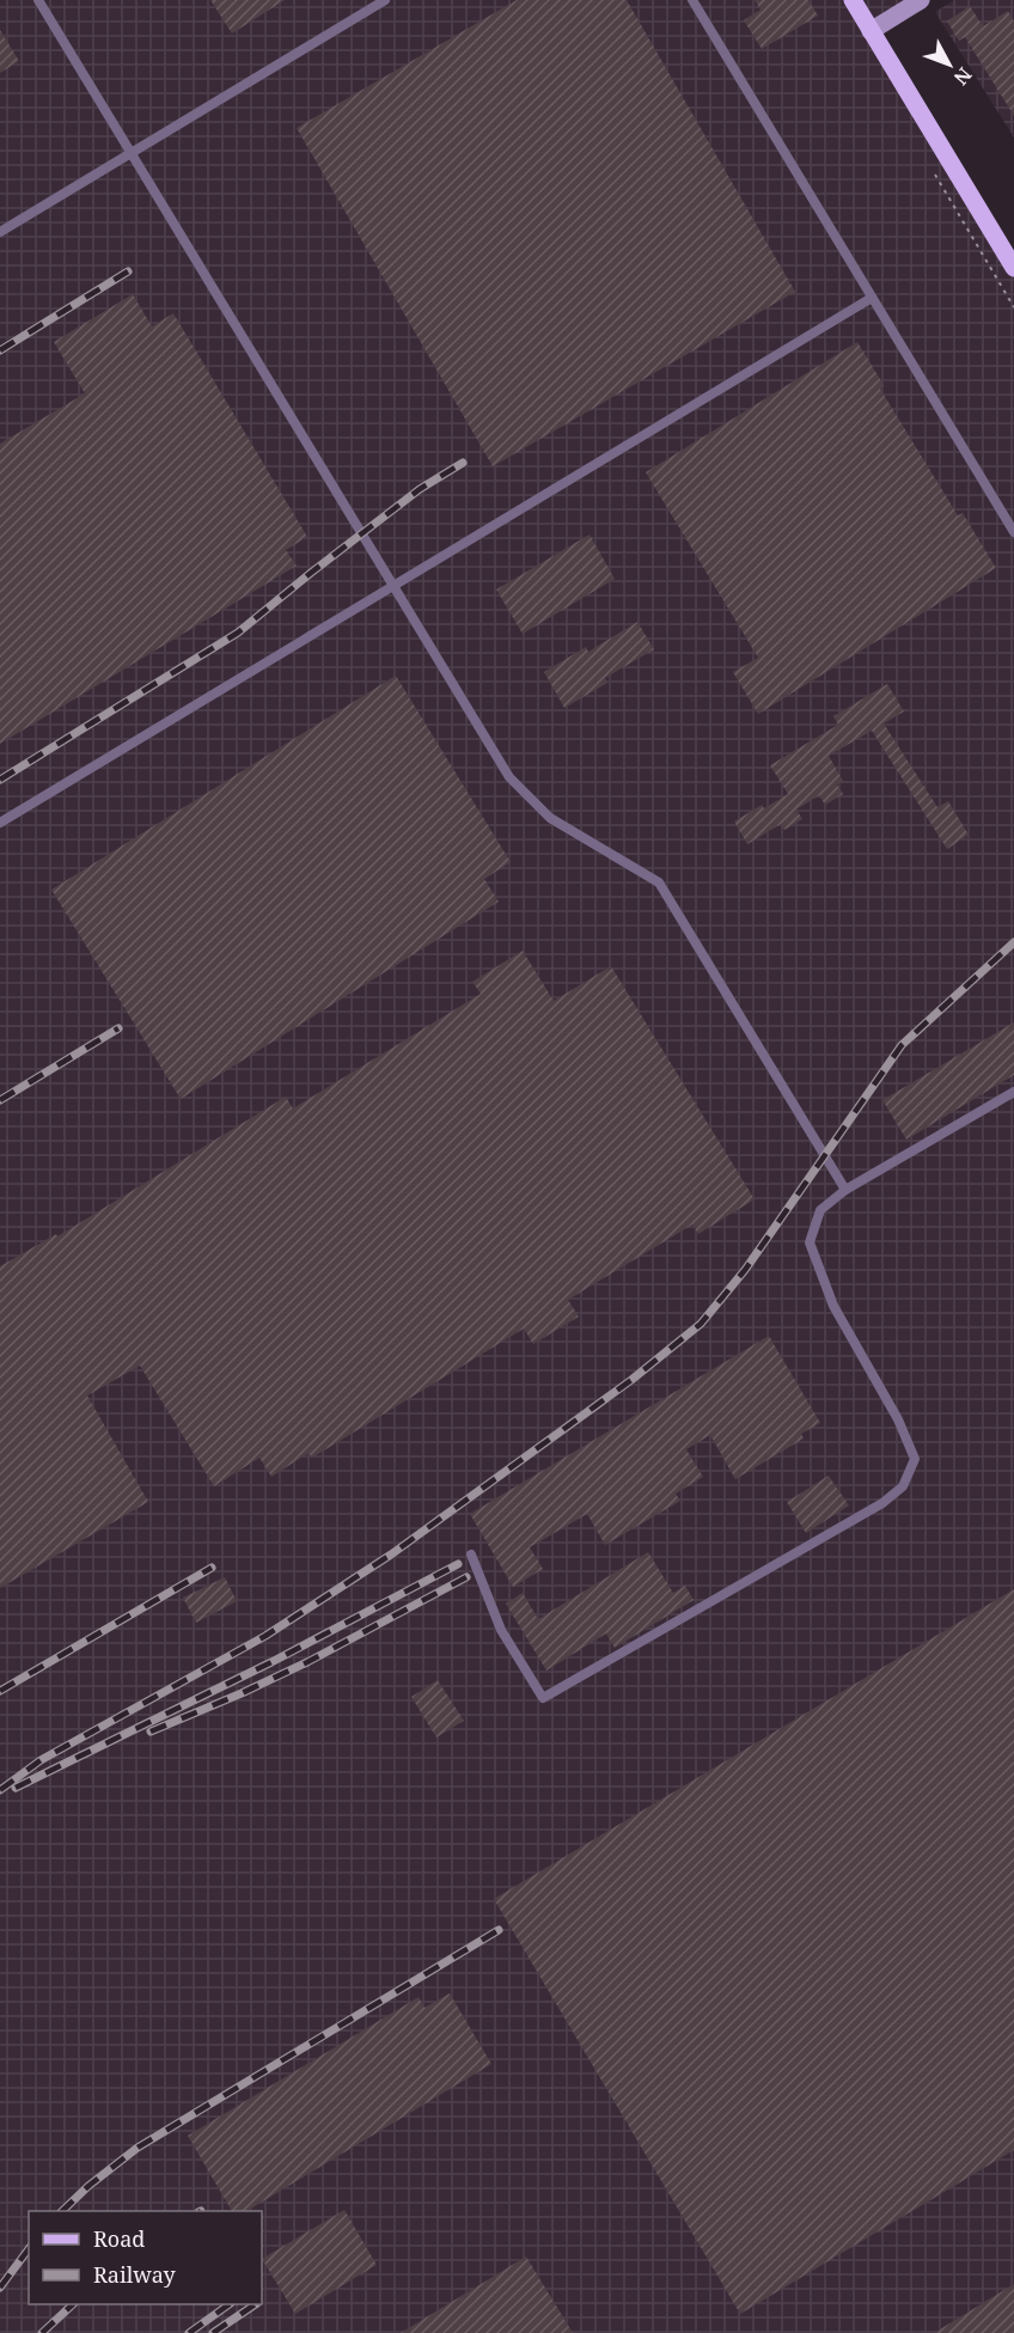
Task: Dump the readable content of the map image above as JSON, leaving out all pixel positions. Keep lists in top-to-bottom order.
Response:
{
  "legend": ["Road", "Railway"],
  "north": "bottom right"
}
